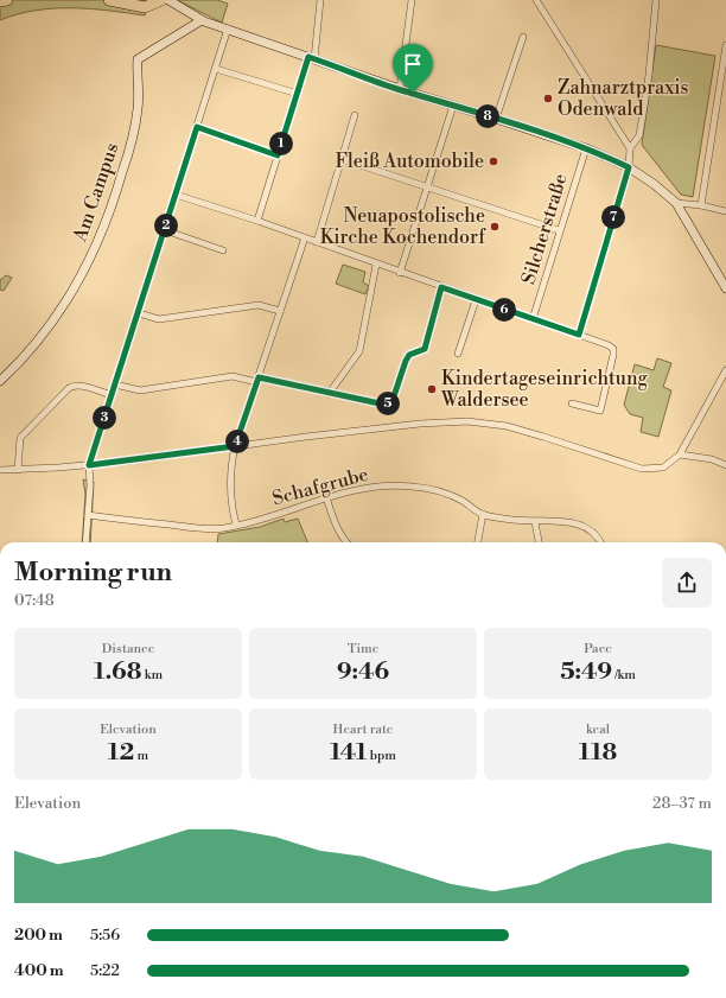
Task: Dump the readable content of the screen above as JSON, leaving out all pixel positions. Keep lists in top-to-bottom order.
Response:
{
  "streets": {
    "main road": ["Am Campus"],
    "street": ["Silcherstraße", "Schafgrube"]
  },
  "places": [
    "Zahnarztpraxis Odenwald",
    "Fleiß Automobile",
    "Neuapostolische Kirche Kochendorf",
    "Kindertageseinrichtung Waldersee"
  ],
  "page": {
    "pins": [
      "8",
      "1",
      "7",
      "2",
      "6",
      "5",
      "3",
      "4"
    ],
    "heading": ["Morning run", "07:48"],
    "stats": [
      ["Distance", "1.68 km"],
      ["Time", "9:46"],
      ["Pace", "5:49 /km"],
      ["Elevation", "12 m"],
      ["Heart rate", "141 bpm"],
      ["kcal", "118"]
    ],
    "chart": ["Elevation", "28–37 m"],
    "list": [
      {
        "name": "200 m",
        "note": "5:56"
      },
      {
        "name": "400 m",
        "note": "5:22"
      }
    ]
  }
}
